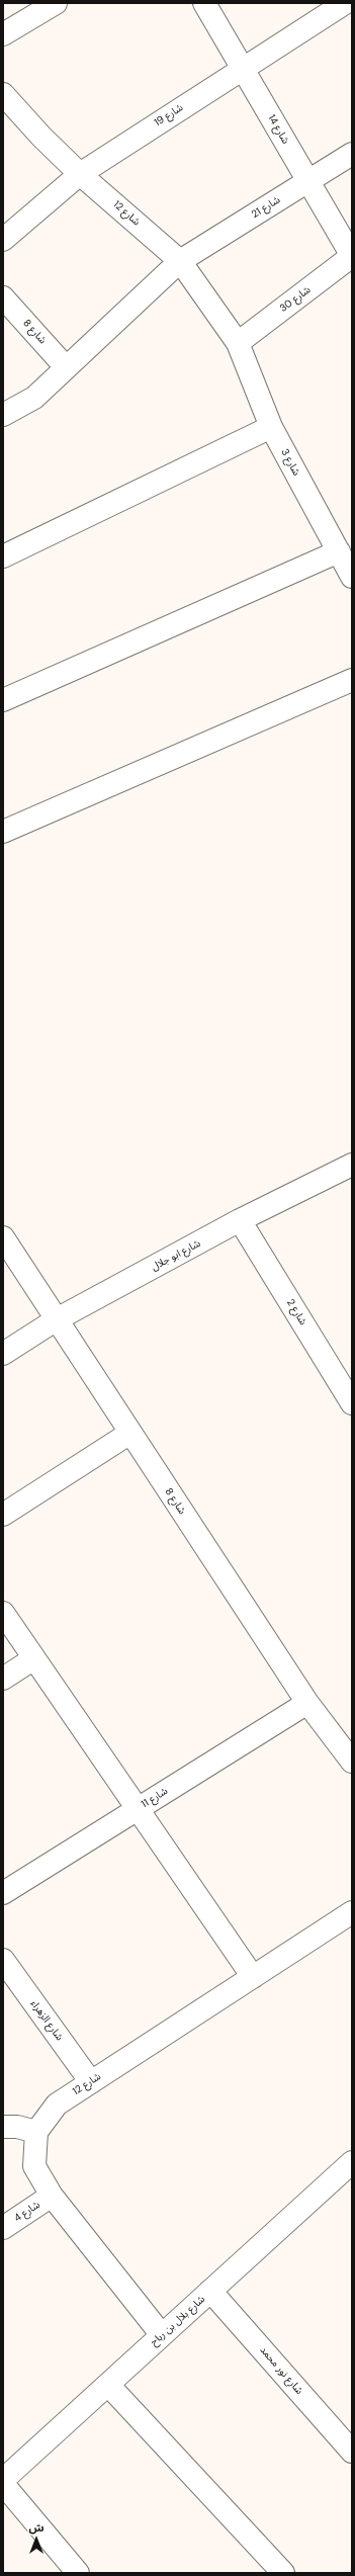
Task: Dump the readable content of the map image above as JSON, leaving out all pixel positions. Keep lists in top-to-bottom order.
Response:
{
  "streets": {
    "street": [
      "شارع 19",
      "شارع 14",
      "شارع 21",
      "شارع 12",
      "شارع 30",
      "شارع 8",
      "شارع 3",
      "شارع ابو جلال",
      "شارع 2",
      "شارع 11",
      "شارع الزهراء",
      "شارع 4",
      "شارع بلال بن رباح",
      "شارع نور محمد"
    ]
  },
  "crossings": [
    ["شارع 19", "شارع 14"],
    ["شارع 19", "شارع 12"],
    ["شارع 14", "شارع 21"],
    ["شارع 14", "شارع 30"],
    ["شارع 21", "شارع 12"],
    ["شارع 21", "شارع 8"],
    ["شارع 12", "شارع 30"],
    ["شارع 12", "شارع 3"],
    ["شارع 12", "شارع الزهراء"],
    ["شارع 30", "شارع 3"],
    ["شارع 8", "شارع ابو جلال"],
    ["شارع 8", "شارع 11"],
    ["شارع ابو جلال", "شارع 2"],
    ["شارع بلال بن رباح", "شارع نور محمد"]
  ],
  "north": "top"
}
